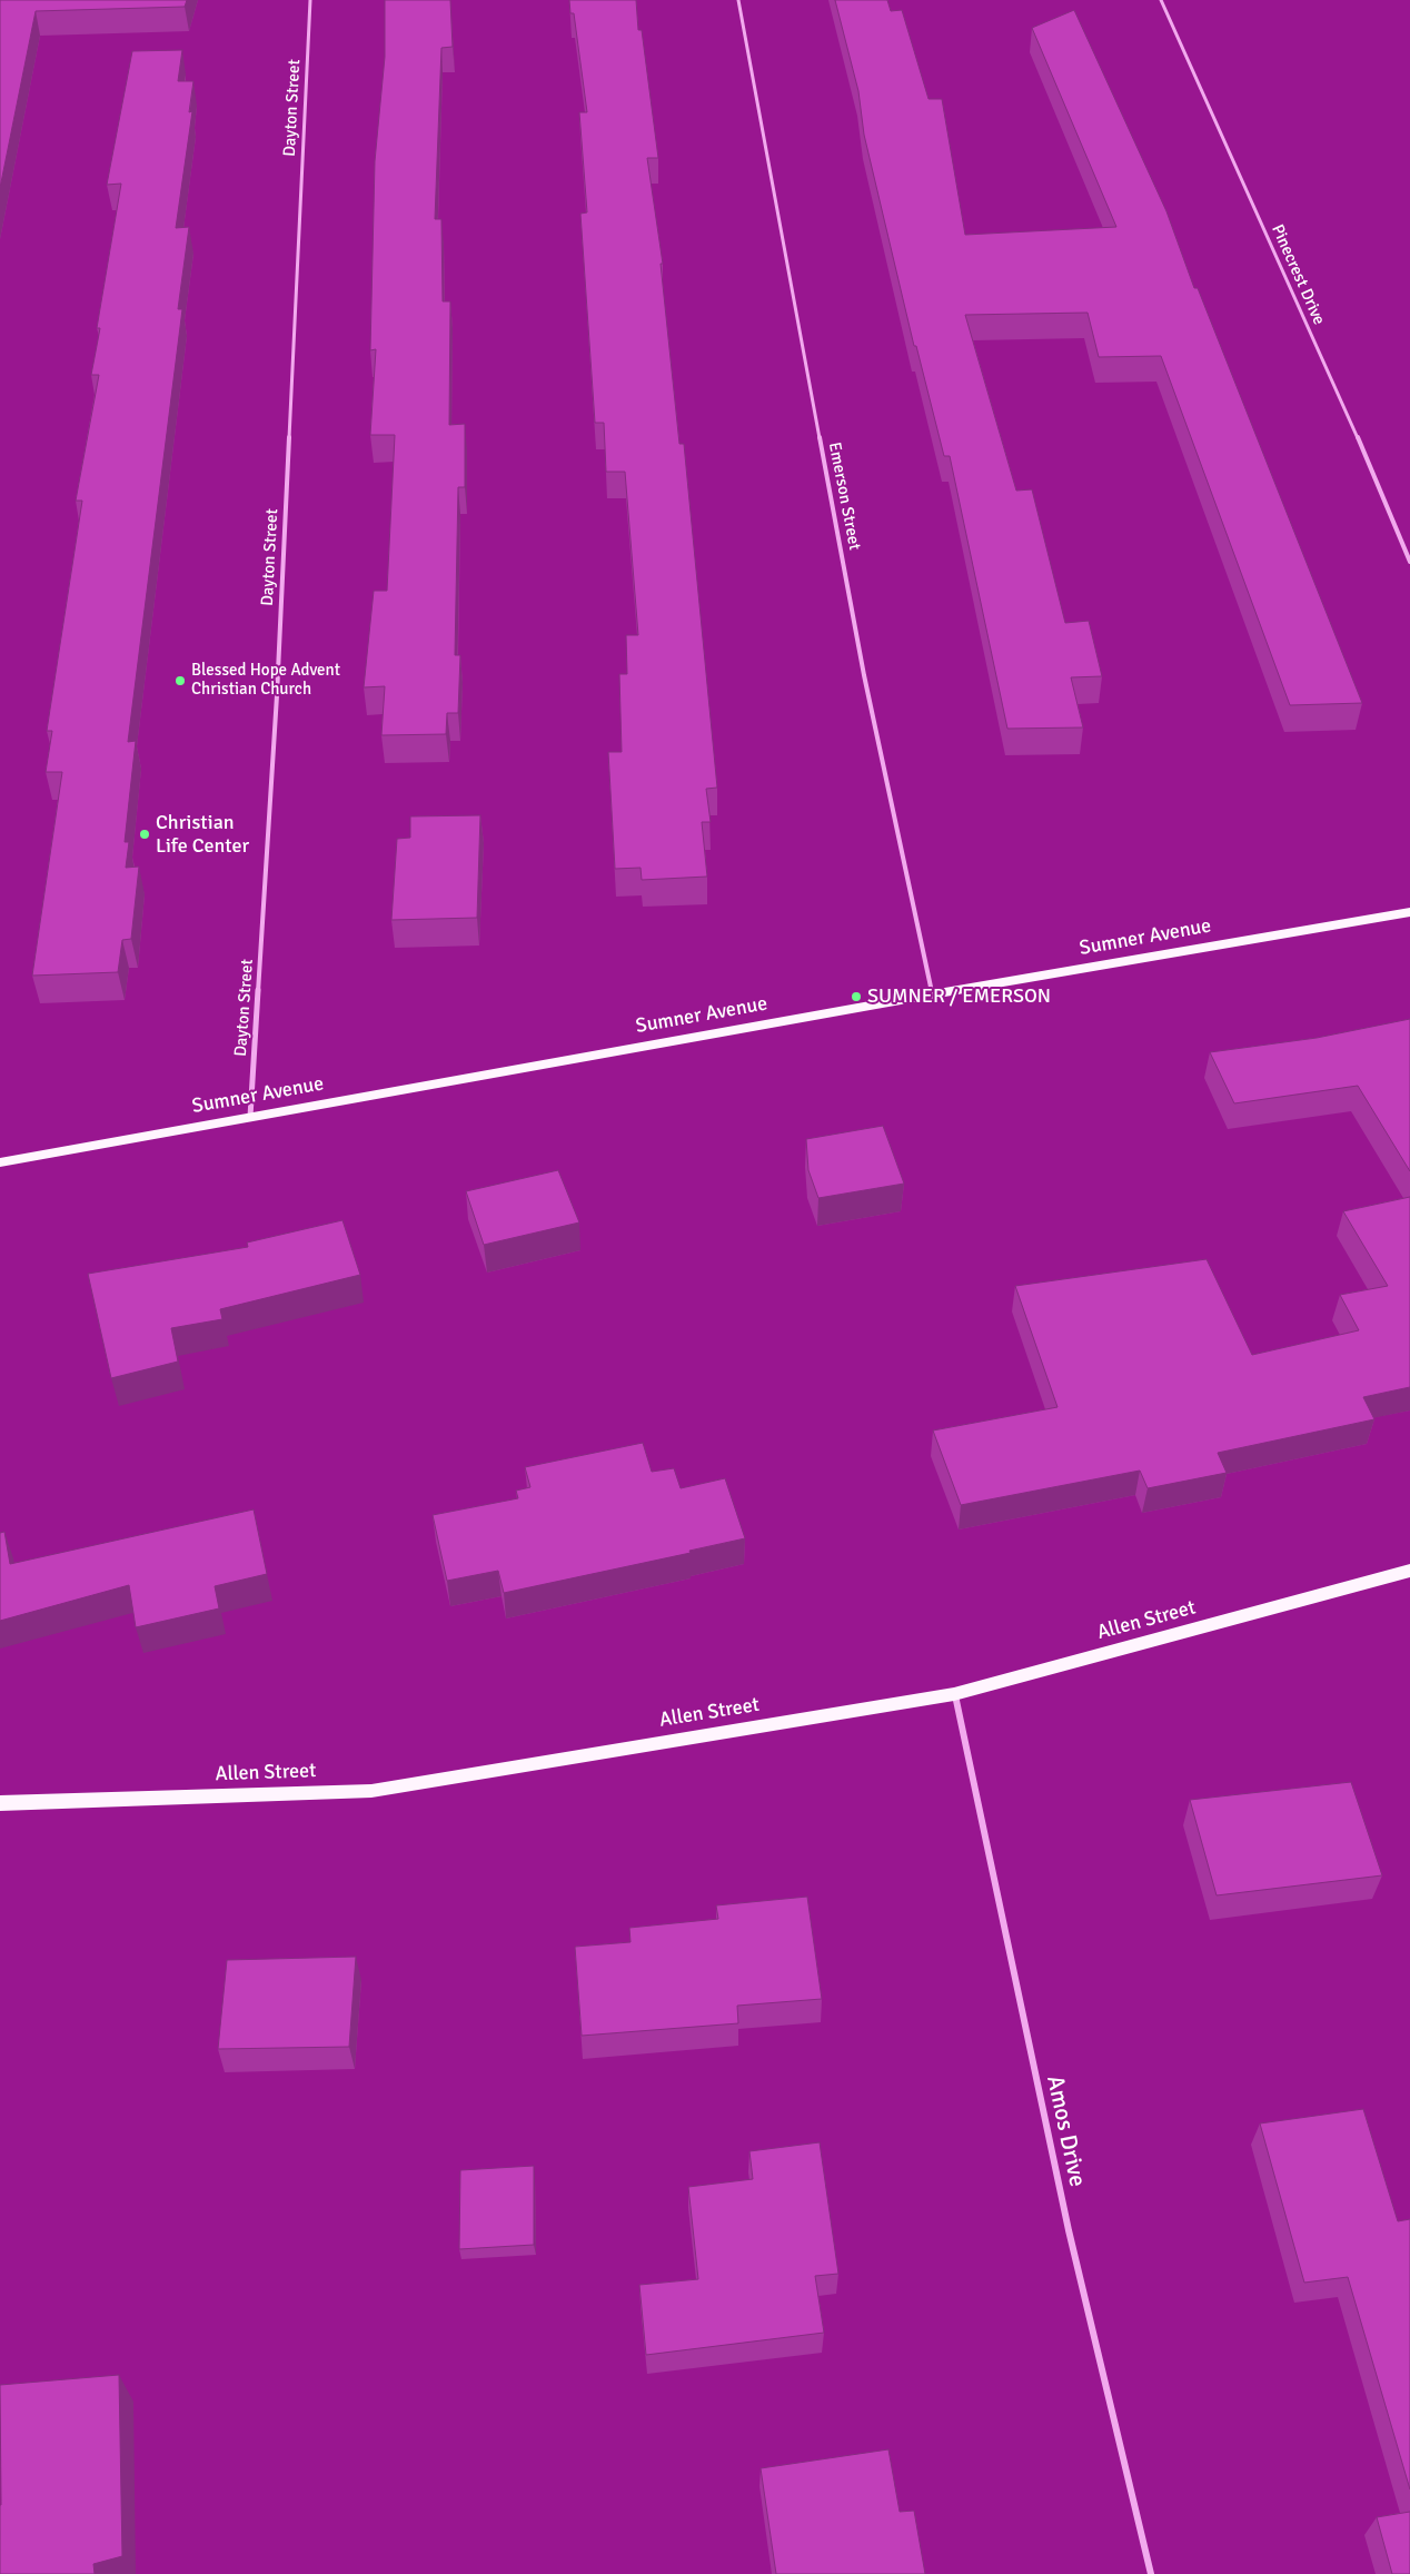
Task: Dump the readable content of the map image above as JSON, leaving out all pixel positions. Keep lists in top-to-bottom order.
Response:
{
  "streets": {
    "main road": ["Sumner Avenue", "Allen Street"],
    "street": [
      "Dayton Street",
      "Pinecrest Drive",
      "Emerson Street",
      "Amos Drive"
    ]
  },
  "crossings": [
    ["Dayton Street", "Sumner Avenue"],
    ["Emerson Street", "Sumner Avenue"],
    ["Allen Street", "Amos Drive"]
  ],
  "places": ["Blessed Hope Advent Christian Church", "Christian Life Center", "SUMNER / EMERSON"]
}
